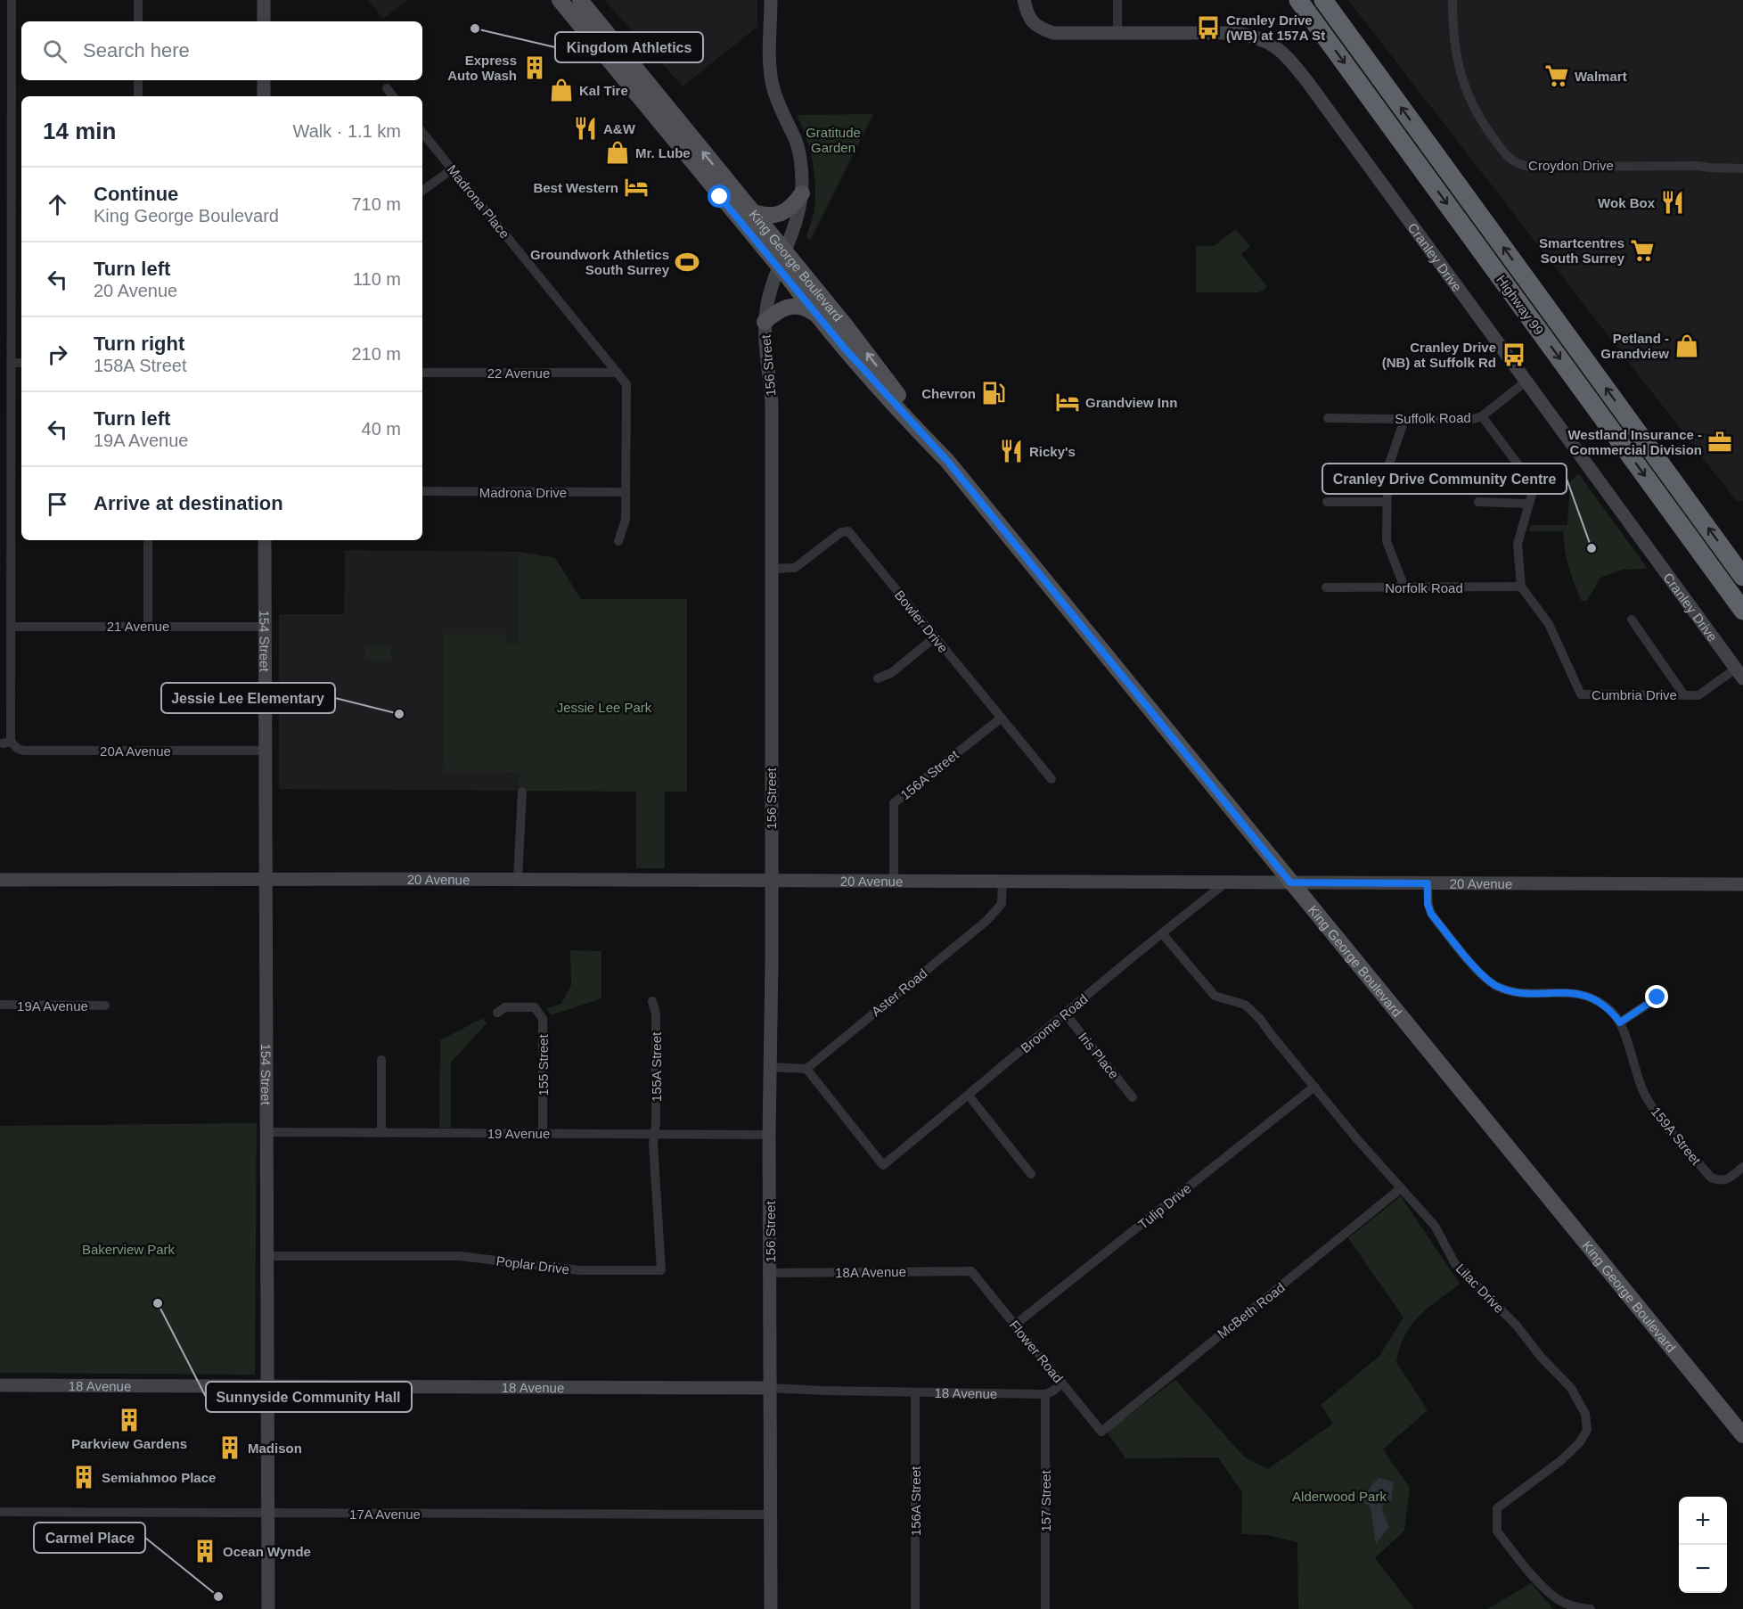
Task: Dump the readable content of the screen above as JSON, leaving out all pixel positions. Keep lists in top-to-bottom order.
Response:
{
  "streets": {
    "highway": ["Highway 99"],
    "main road": ["King George Boulevard"],
    "street": [
      "Croydon Drive",
      "Madrona Place",
      "Cranley Drive",
      "156 Street",
      "22 Avenue",
      "Suffolk Road",
      "Madrona Drive",
      "Norfolk Road",
      "Bowler Drive",
      "21 Avenue",
      "154 Street",
      "Cumbria Drive",
      "20A Avenue",
      "156A Street",
      "20 Avenue",
      "Aster Road",
      "19A Avenue",
      "Broome Road",
      "Iris Place",
      "155 Street",
      "155A Street",
      "19 Avenue",
      "159A Street",
      "Tulip Drive",
      "Poplar Drive",
      "18A Avenue",
      "Lilac Drive",
      "McBeth Road",
      "Flower Road",
      "18 Avenue",
      "157 Street",
      "17A Avenue"
    ]
  },
  "crossings": [
    ["Madrona Place", "22 Avenue"],
    ["Cranley Drive", "Suffolk Road"],
    ["Cranley Drive", "Cumbria Drive"],
    ["King George Boulevard", "156 Street"],
    ["King George Boulevard", "20 Avenue"],
    ["156 Street", "Bowler Drive"],
    ["156 Street", "20 Avenue"],
    ["156 Street", "19 Avenue"],
    ["156 Street", "18A Avenue"],
    ["156 Street", "18 Avenue"],
    ["156 Street", "17A Avenue"],
    ["Norfolk Road", "Cumbria Drive"],
    ["Bowler Drive", "156A Street"],
    ["21 Avenue", "154 Street"],
    ["21 Avenue", "20A Avenue"],
    ["154 Street", "20A Avenue"],
    ["154 Street", "20 Avenue"],
    ["154 Street", "19 Avenue"],
    ["154 Street", "Poplar Drive"],
    ["154 Street", "18 Avenue"],
    ["154 Street", "17A Avenue"],
    ["156A Street", "20 Avenue"],
    ["156A Street", "18 Avenue"],
    ["20 Avenue", "Aster Road"],
    ["20 Avenue", "Broome Road"],
    ["Aster Road", "Broome Road"],
    ["Broome Road", "Iris Place"],
    ["Broome Road", "Lilac Drive"],
    ["155 Street", "19 Avenue"],
    ["155A Street", "19 Avenue"],
    ["155A Street", "Poplar Drive"],
    ["19 Avenue", "Poplar Drive"],
    ["Tulip Drive", "Lilac Drive"],
    ["Tulip Drive", "Flower Road"],
    ["18A Avenue", "Flower Road"],
    ["Lilac Drive", "McBeth Road"],
    ["McBeth Road", "Flower Road"],
    ["18 Avenue", "157 Street"]
  ],
  "parks": [
    "Gratitude Garden",
    "Jessie Lee Park",
    "Bakerview Park",
    "Alderwood Park"
  ],
  "places": {
    "bus stop": ["Cranley Drive (WB) at 157A St", "Cranley Drive (NB) at Suffolk Rd"],
    "other": [
      "Kingdom Athletics",
      "Cranley Drive Community Centre",
      "Jessie Lee Elementary",
      "Sunnyside Community Hall",
      "Carmel Place"
    ],
    "building": [
      "Express Auto Wash",
      "Parkview Gardens",
      "Madison",
      "Semiahmoo Place",
      "Ocean Wynde"
    ],
    "supermarket": ["Walmart", "Smartcentres South Surrey"],
    "shop": ["Kal Tire", "Mr. Lube", "Petland - Grandview"],
    "restaurant": ["A&W", "Wok Box", "Ricky's"],
    "hotel": ["Best Western", "Grandview Inn"],
    "sports": ["Groundwork Athletics South Surrey"],
    "fuel station": ["Chevron"],
    "office": ["Westland Insurance - Commercial Division"]
  },
  "page": {
    "search": "Search here",
    "heading": ["14 min", "Walk · 1.1 km"],
    "list": [
      ["Continue", "King George Boulevard", "710 m"],
      ["Turn left", "20 Avenue", "110 m"],
      ["Turn right", "158A Street", "210 m"],
      ["Turn left", "19A Avenue", "40 m"],
      "Arrive at destination"
    ],
    "map_buttons": ["+", "−"]
  }
}
